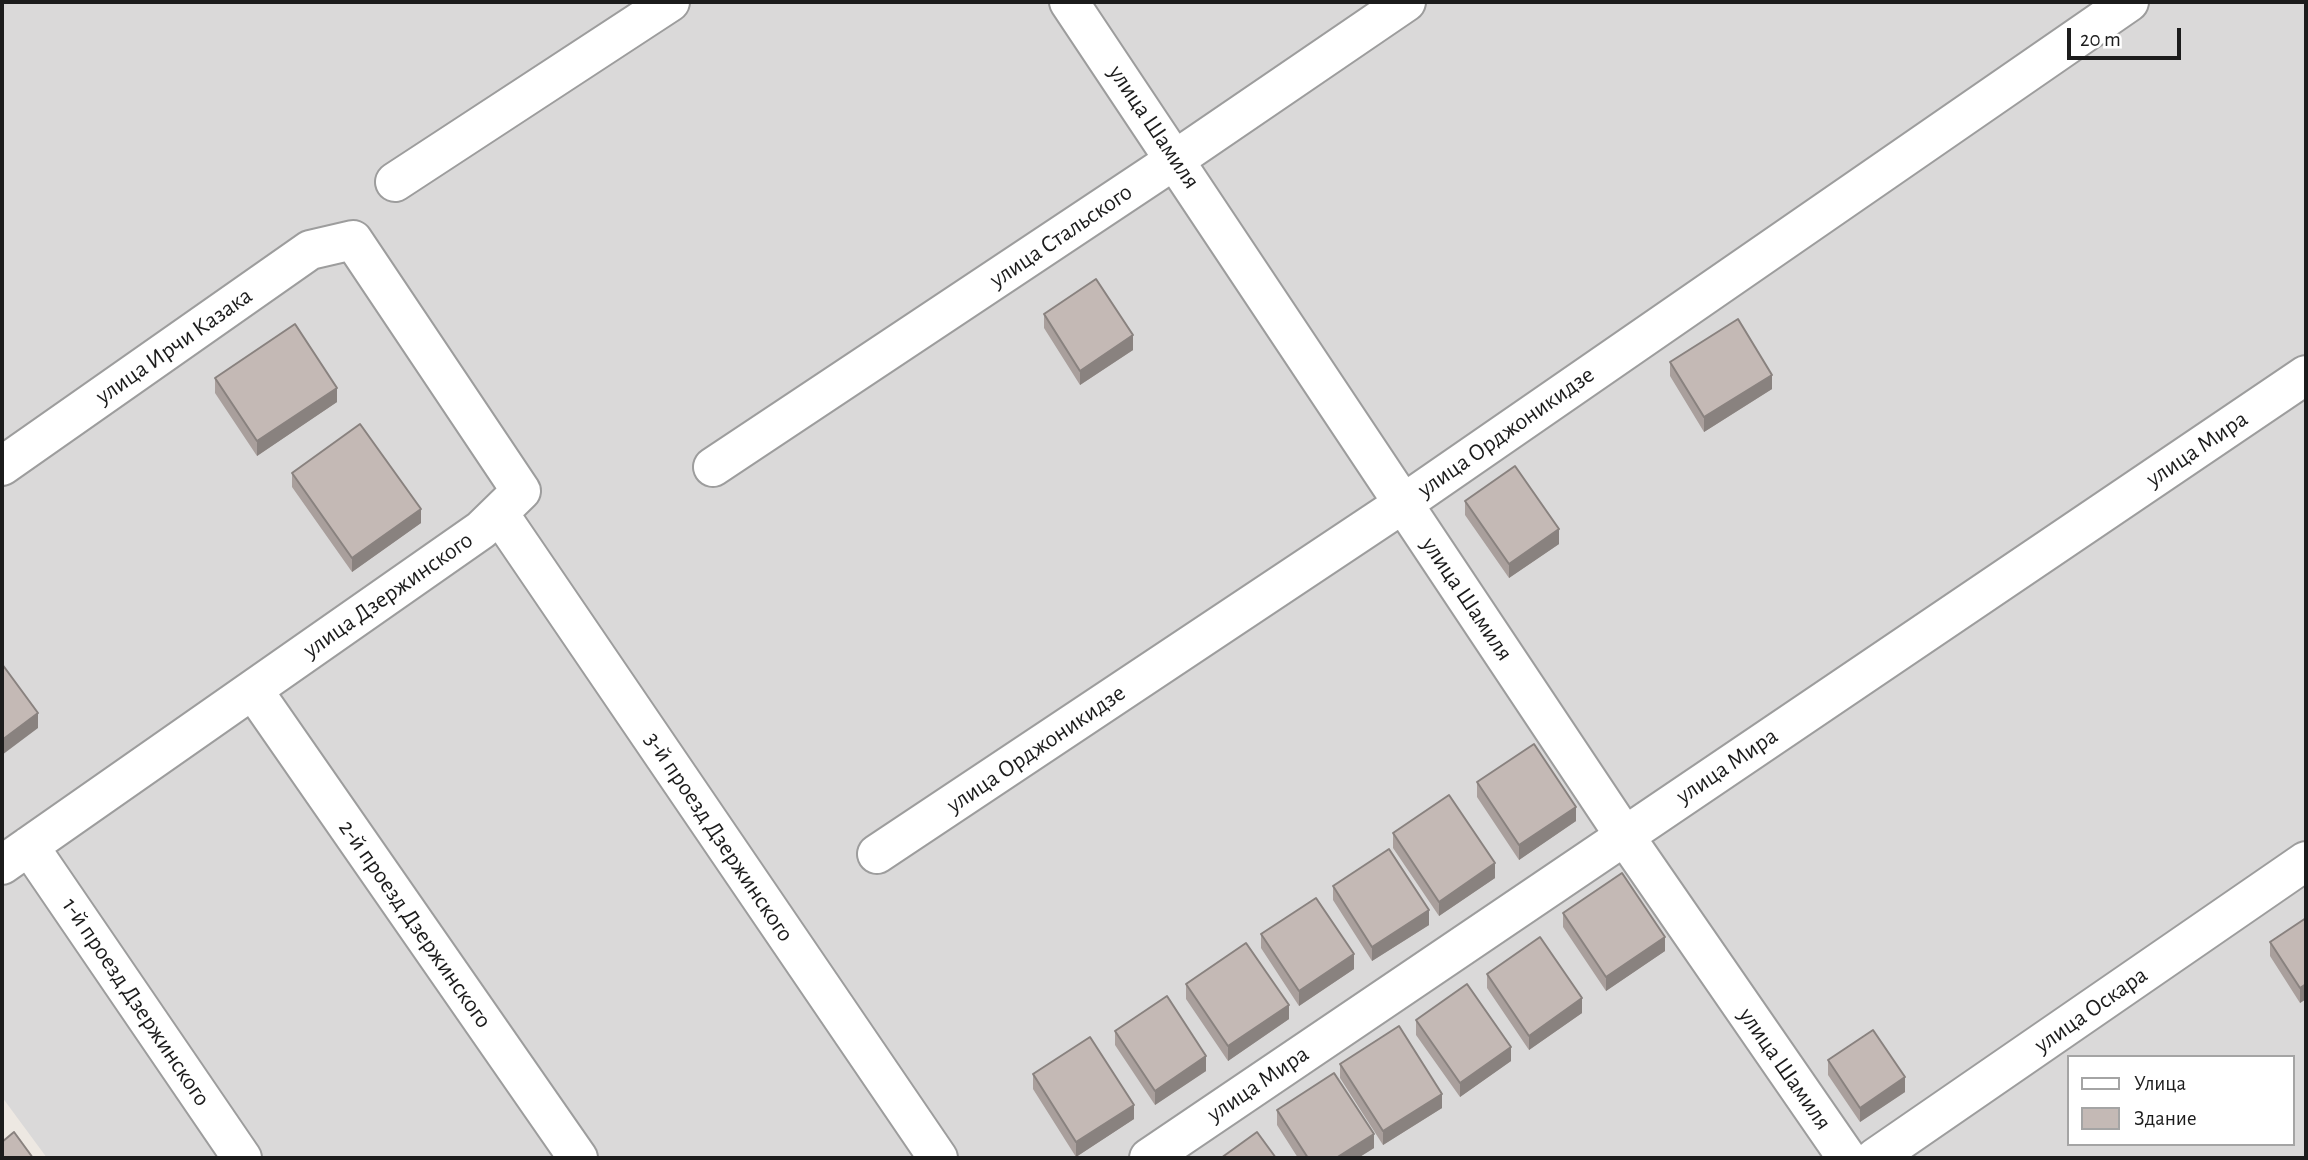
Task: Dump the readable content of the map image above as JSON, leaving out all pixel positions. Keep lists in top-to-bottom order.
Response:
{
  "streets": {
    "street": [
      "улица Шамиля",
      "улица Стальского",
      "улица Ирчи Казака",
      "улица Орджоникидзе",
      "улица Мира",
      "улица Дзержинского",
      "3-й проезд Дзержинского",
      "2-й проезд Дзержинского",
      "1-й проезд Дзержинского",
      "улица Оскара"
    ]
  },
  "crossings": [
    ["улица Шамиля", "улица Стальского"],
    ["улица Шамиля", "улица Орджоникидзе"],
    ["улица Шамиля", "улица Мира"],
    ["улица Ирчи Казака", "улица Дзержинского"],
    ["улица Дзержинского", "3-й проезд Дзержинского"],
    ["улица Дзержинского", "2-й проезд Дзержинского"],
    ["улица Дзержинского", "1-й проезд Дзержинского"]
  ],
  "legend": ["Улица", "Здание"],
  "scale_bar": "20 m"
}
